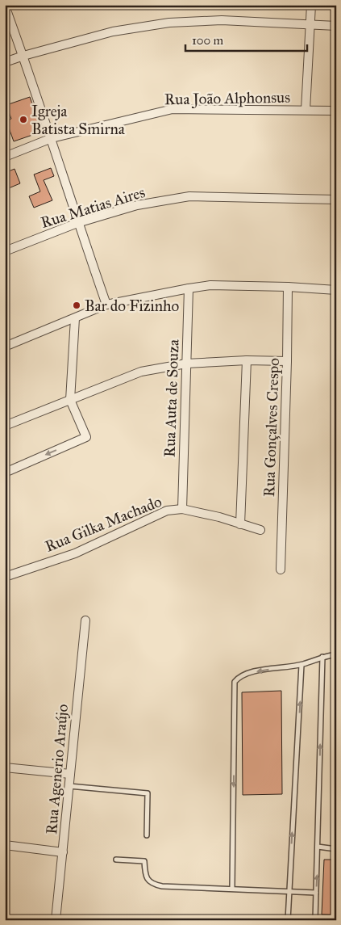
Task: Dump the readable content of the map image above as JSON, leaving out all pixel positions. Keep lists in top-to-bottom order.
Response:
{
  "streets": {
    "street": [
      "Rua João Alphonsus",
      "Rua Matias Aires",
      "Rua Auta de Souza",
      "Rua Gonçalves Crespo",
      "Rua Gilka Machado",
      "Rua Agenerio Araújo"
    ]
  },
  "crossings": [
    ["Rua Auta de Souza", "Rua Gilka Machado"]
  ],
  "places": ["Igreja Batista Smirna", "Bar do Fizinho"],
  "scale_bar": "100 m"
}
